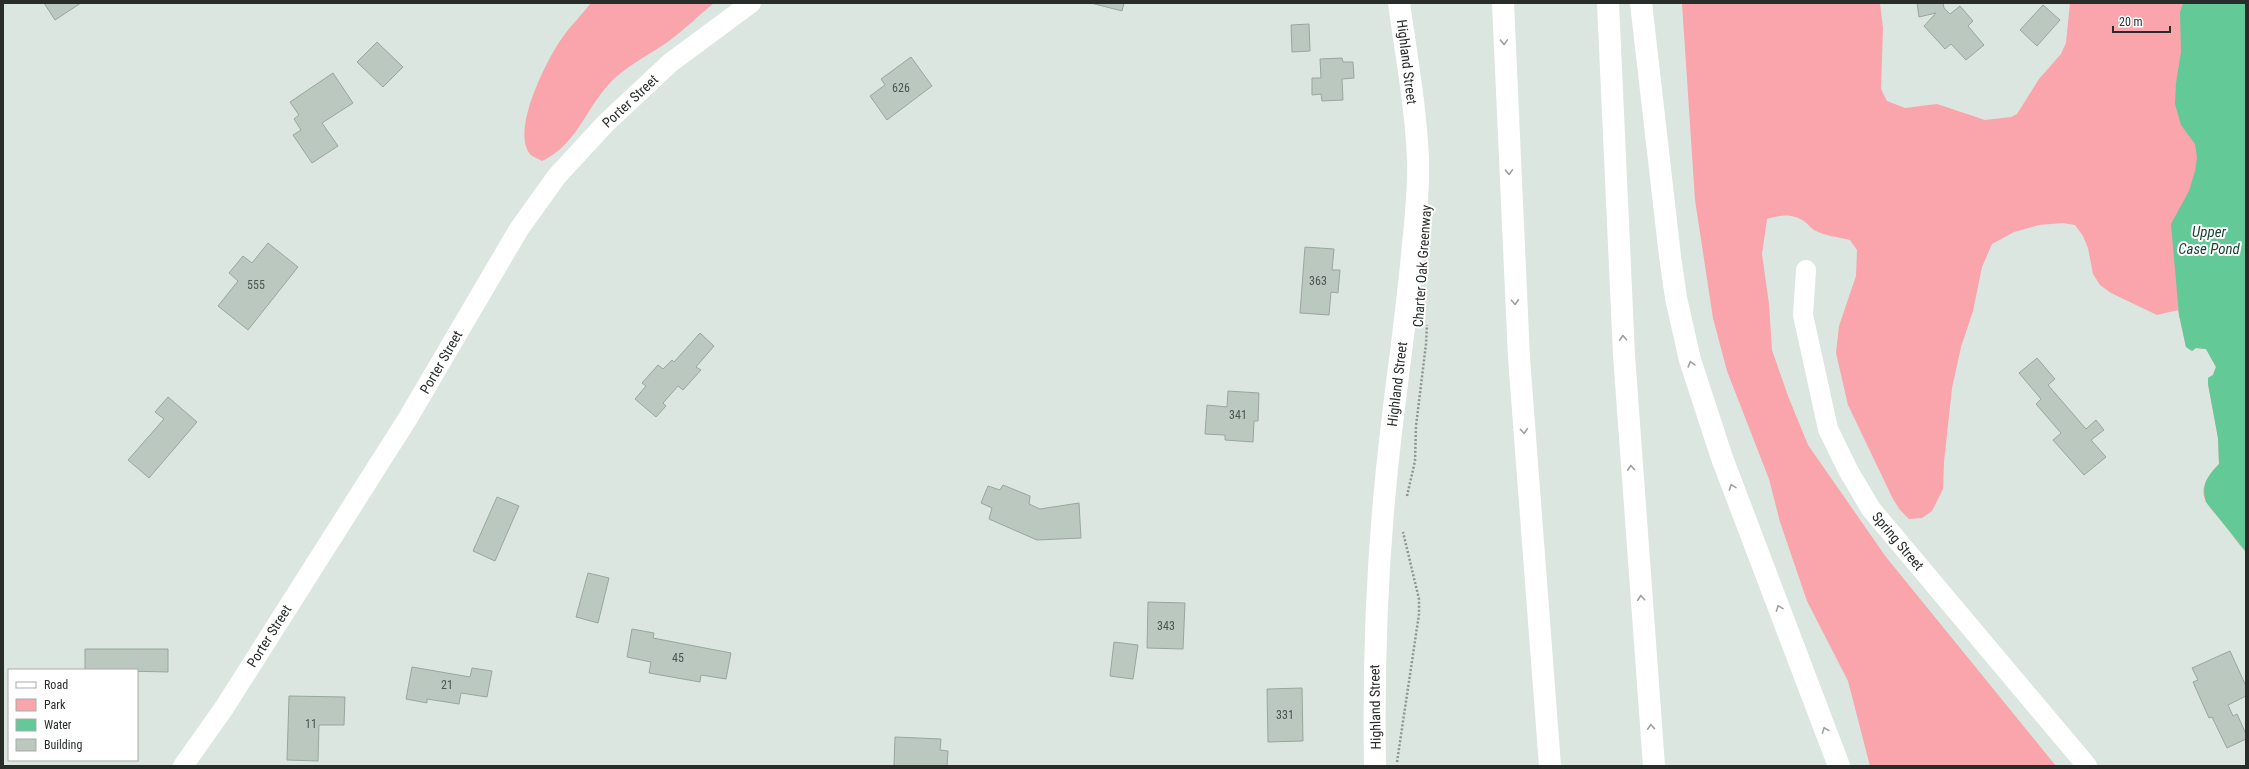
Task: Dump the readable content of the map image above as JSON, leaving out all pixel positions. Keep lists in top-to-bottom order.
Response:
{
  "streets": {
    "main road": ["Highland Street"],
    "street": ["Porter Street", "Spring Street"],
    "path": ["Charter Oak Greenway"]
  },
  "water": ["Upper Case Pond"],
  "house_numbers": [
    "626",
    "363",
    "555",
    "341",
    "343",
    "45",
    "21",
    "331",
    "11"
  ],
  "legend": [
    "Road",
    "Park",
    "Water",
    "Building"
  ],
  "scale_bar": "20 m"
}
